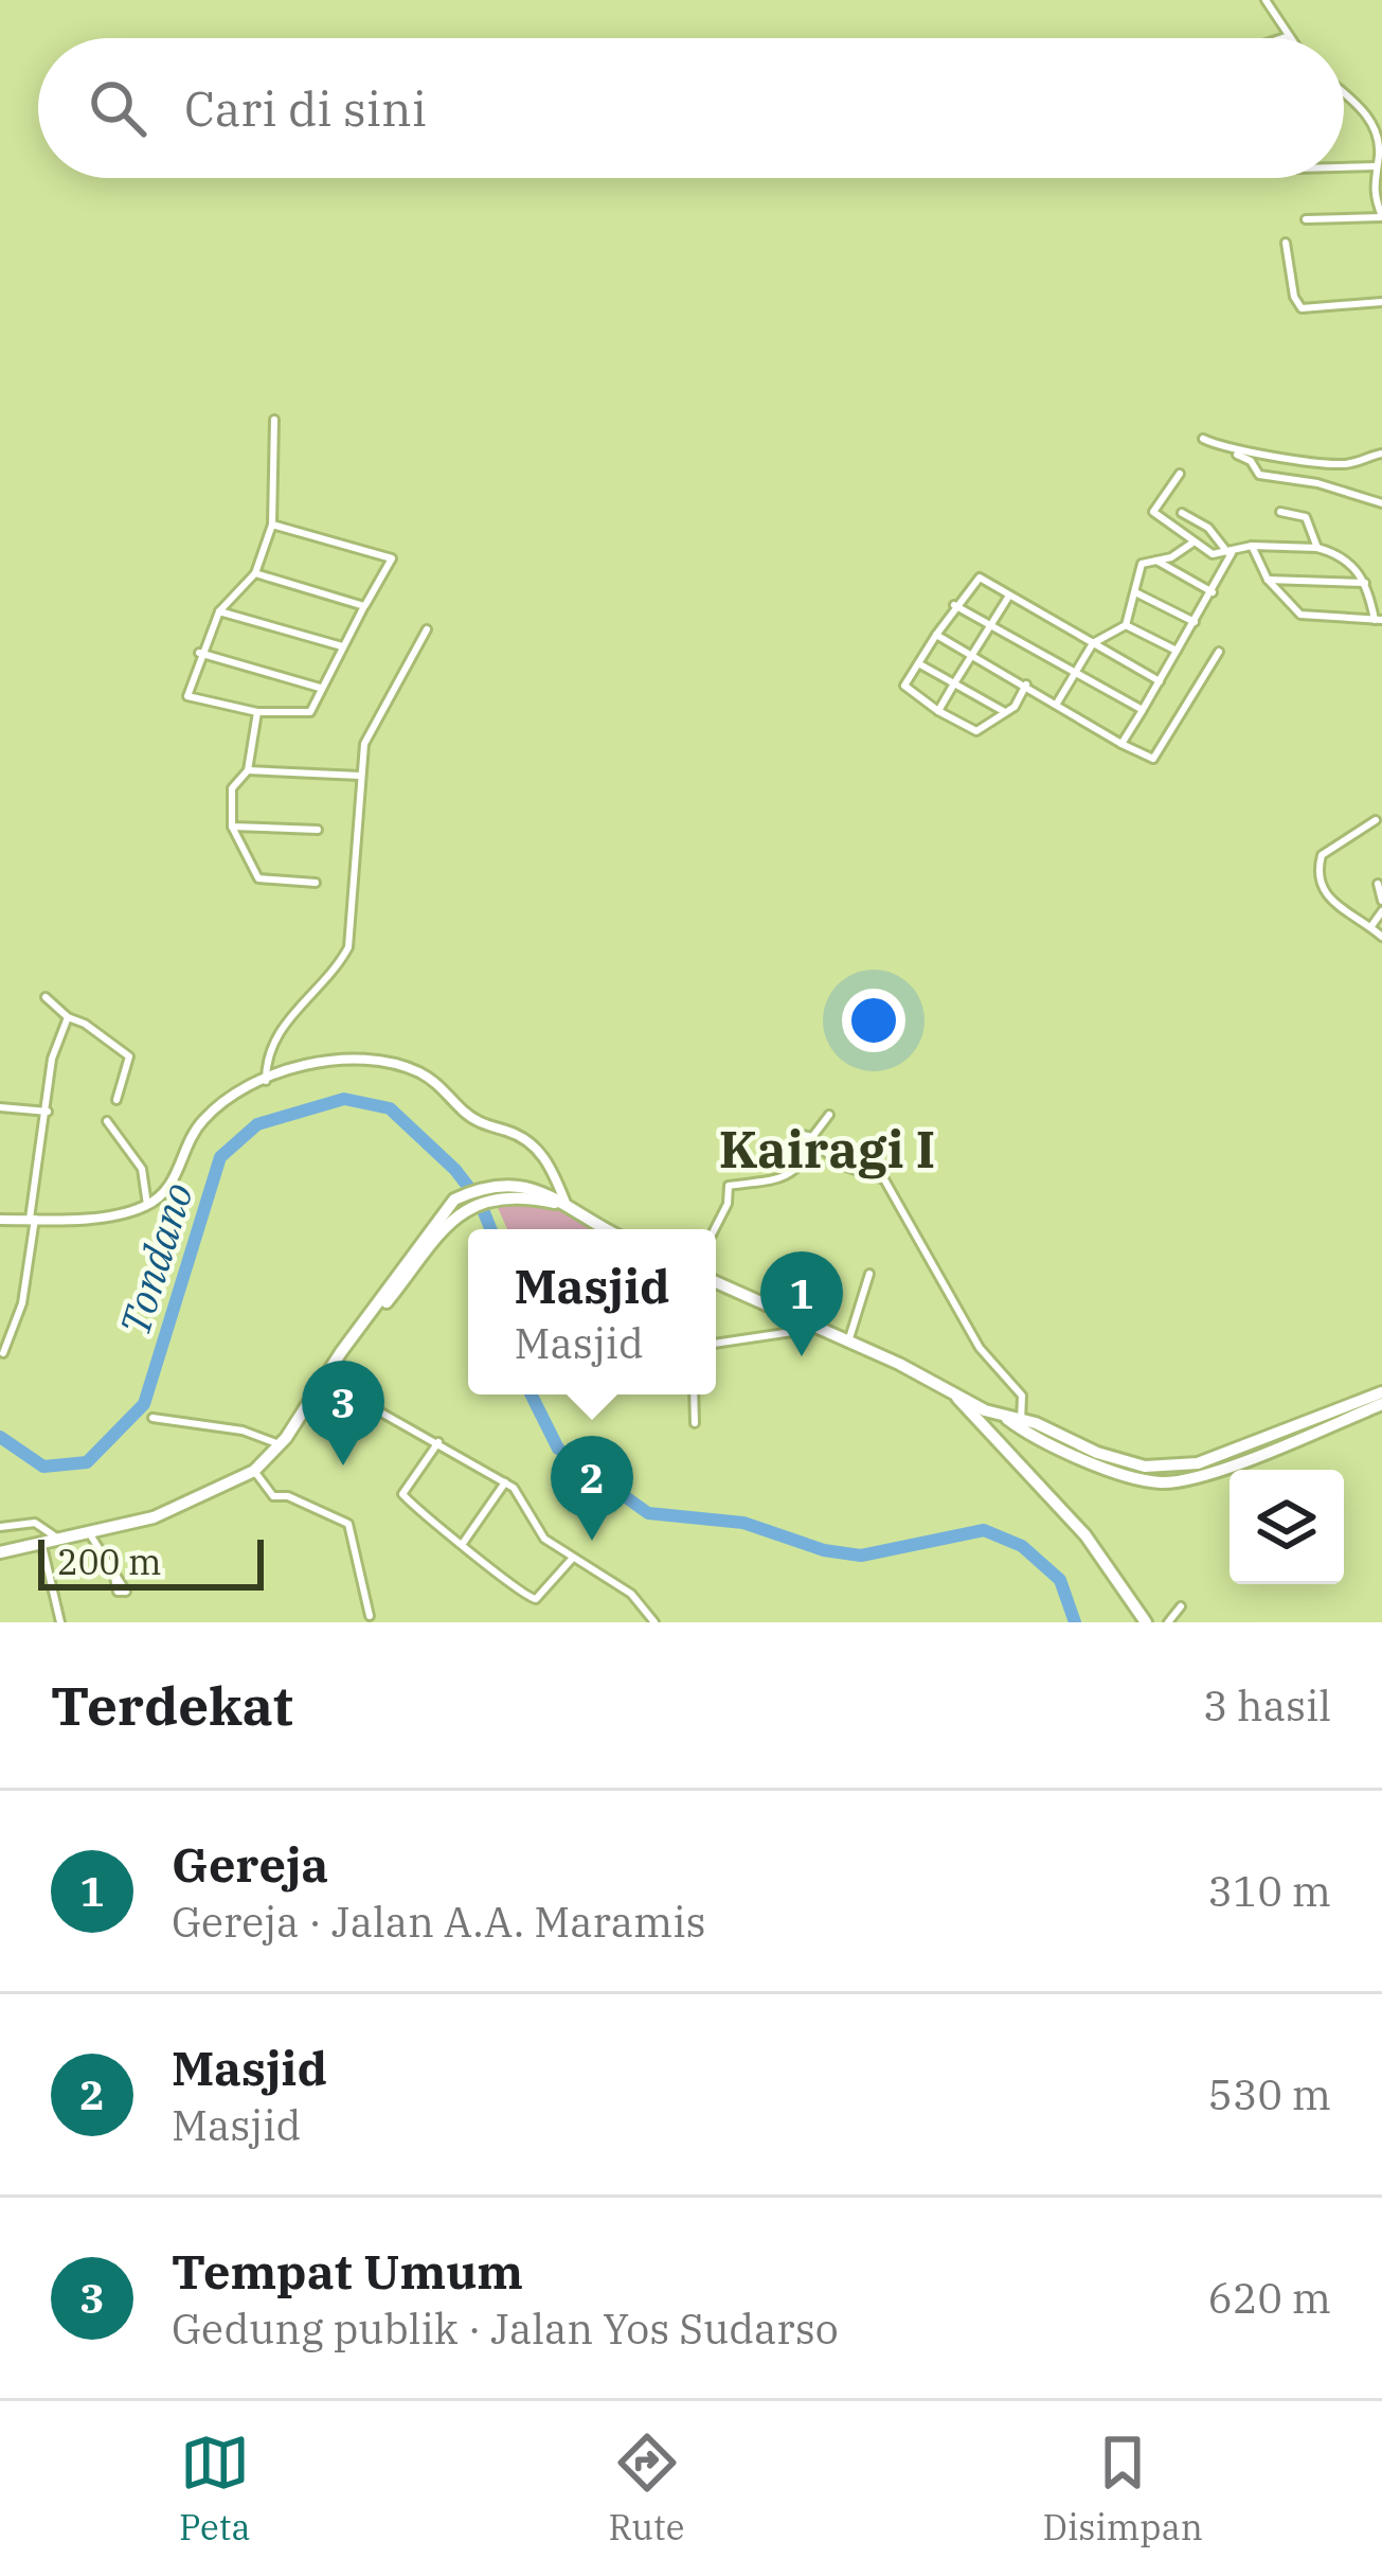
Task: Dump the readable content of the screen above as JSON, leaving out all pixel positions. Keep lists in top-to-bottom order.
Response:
{
  "districts": ["Kairagi I"],
  "water": ["Tondano"],
  "scale_bar": "200 m",
  "page": {
    "search": "Cari di sini",
    "popup": ["Masjid", "Masjid"],
    "pins": ["1", "3", "2"],
    "scale": "200 m",
    "heading": ["Terdekat", "3 hasil"],
    "list": [
      {
        "mark": "1",
        "name": "Gereja",
        "note": "Gereja · Jalan A.A. Maramis",
        "value": "310 m"
      },
      {
        "mark": "2",
        "name": "Masjid",
        "note": "Masjid",
        "value": "530 m"
      },
      {
        "mark": "3",
        "name": "Tempat Umum",
        "note": "Gedung publik · Jalan Yos Sudarso",
        "value": "620 m"
      }
    ],
    "nav": ["Peta", "Rute", "Disimpan"]
  }
}
